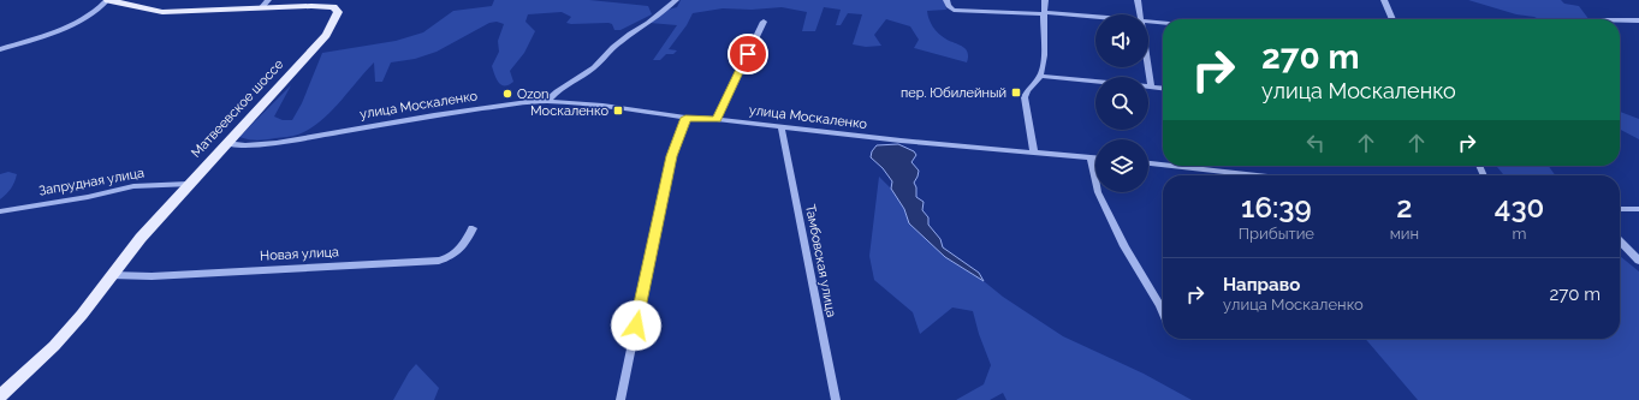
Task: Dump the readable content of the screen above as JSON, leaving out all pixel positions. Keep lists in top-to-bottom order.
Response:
{
  "streets": {
    "main road": ["Матвеевское шоссе"],
    "street": [
      "улица Москаленко",
      "Запрудная улица",
      "Новая улица",
      "Тамбовская улица"
    ]
  },
  "crossings": [
    ["улица Москаленко", "Матвеевское шоссе"],
    ["улица Москаленко", "Тамбовская улица"],
    ["Матвеевское шоссе", "Запрудная улица"],
    ["Матвеевское шоссе", "Новая улица"]
  ],
  "places": {
    "transit": ["пер. Юбилейный", "Москаленко"],
    "other": ["Ozon"]
  },
  "page": {
    "turn": ["270 m", "улица Москаленко"],
    "eta": [
      "16:39",
      "Прибытие",
      "2",
      "мин",
      "430",
      "m"
    ],
    "list": [
      {
        "name": "Направо",
        "note": "улица Москаленко",
        "value": "270 m"
      }
    ]
  }
}
